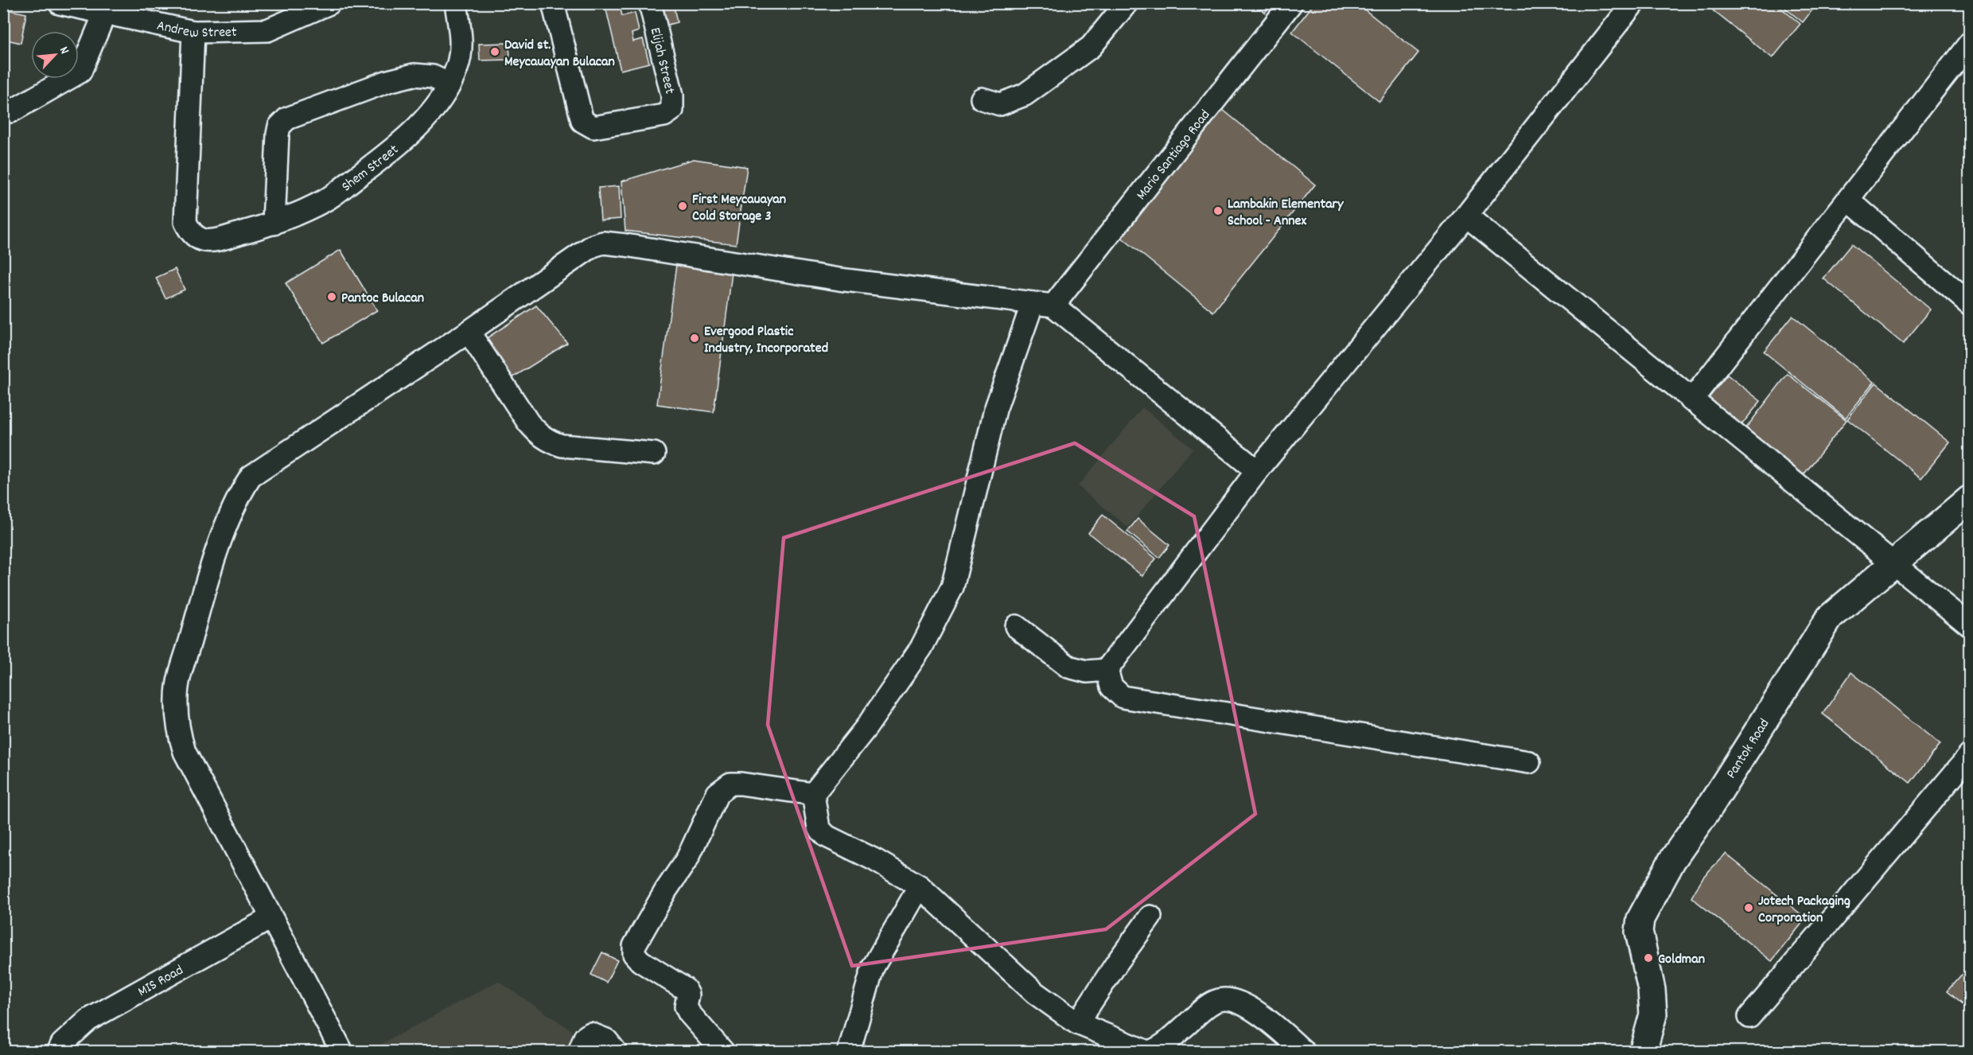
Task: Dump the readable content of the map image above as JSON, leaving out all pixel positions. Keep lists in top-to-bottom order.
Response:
{
  "streets": {
    "main road": ["Pantok Road"],
    "street": [
      "Andrew Street",
      "Elijah Street",
      "Mario Santiago Road",
      "Shem Street",
      "MIS Road"
    ]
  },
  "crossings": [
    ["Andrew Street", "Shem Street"]
  ],
  "places": [
    "David st. Meycauayan Bulacan",
    "First Meycauayan Cold Storage 3",
    "Lambakin Elementary School - Annex",
    "Pantoc Bulacan",
    "Evergood Plastic Industry, Incorporated",
    "Jotech Packaging Corporation",
    "Goldman"
  ],
  "north": "top right"
}
